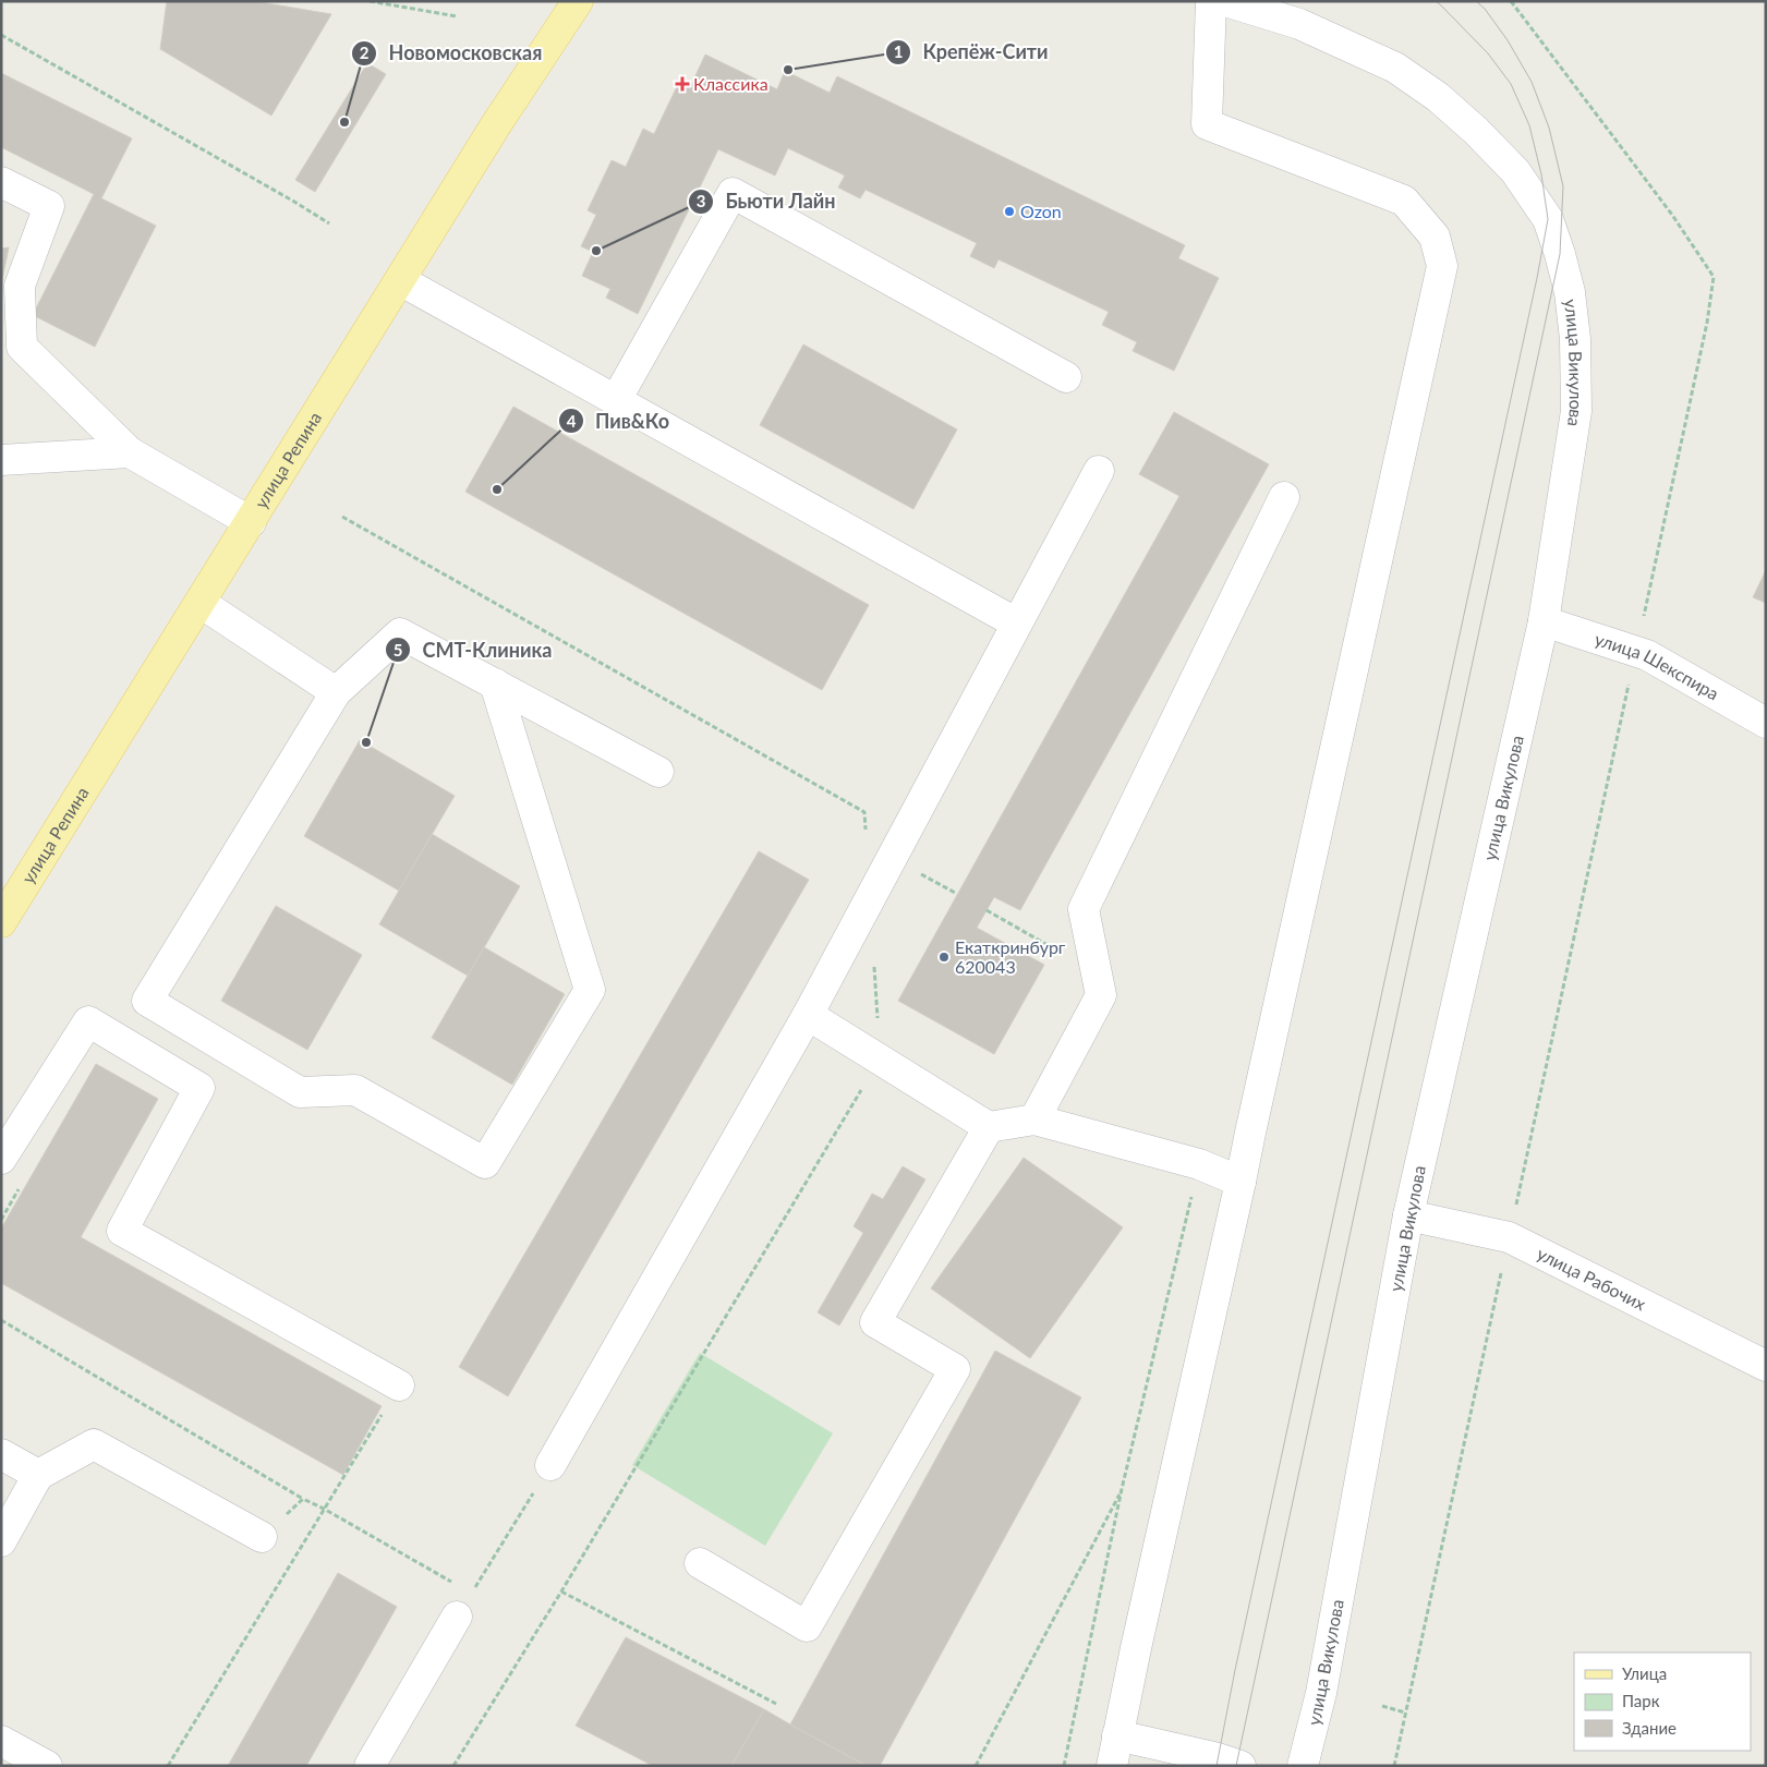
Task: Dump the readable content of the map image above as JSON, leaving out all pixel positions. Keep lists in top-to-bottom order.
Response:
{
  "streets": {
    "main road": ["улица Репина"],
    "street": ["улица Викулова", "улица Шекспира", "улица Рабочих"]
  },
  "crossings": [
    ["улица Викулова", "улица Шекспира"],
    ["улица Викулова", "улица Рабочих"]
  ],
  "places": {
    "other": [
      "Крепёж-Сити",
      "Новомосковская",
      "Ozon",
      "Бьюти Лайн",
      "Пив&Ко",
      "СМТ-Клиника",
      "Екаткринбург 620043"
    ],
    "health": ["Классика"]
  },
  "legend": ["Улица", "Парк", "Здание"]
}
